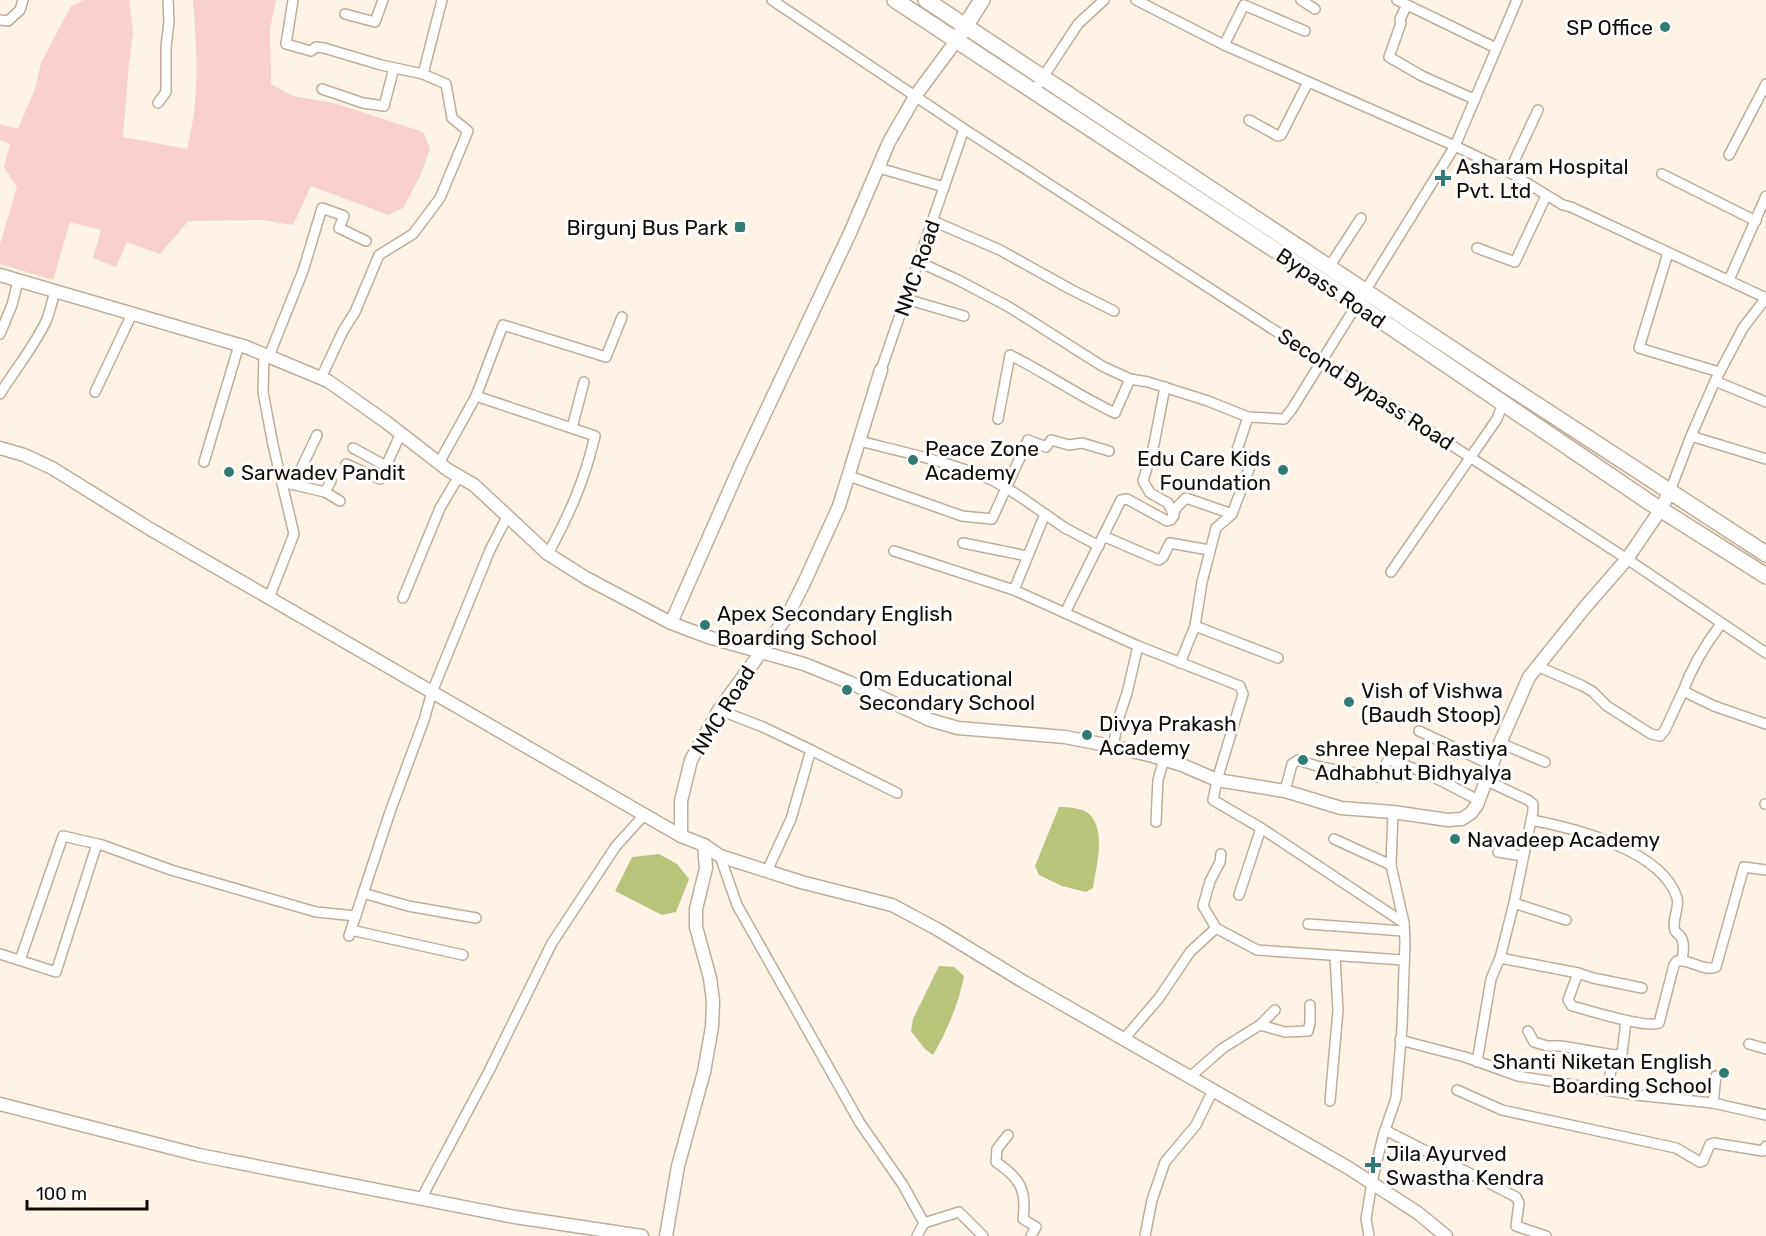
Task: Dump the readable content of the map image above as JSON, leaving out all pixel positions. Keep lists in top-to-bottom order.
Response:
{
  "streets": {
    "main road": ["Bypass Road"],
    "street": ["NMC Road", "Second Bypass Road"]
  },
  "crossings": [
    ["NMC Road", "Second Bypass Road"]
  ],
  "places": {
    "other": [
      "SP Office",
      "Peace Zone Academy",
      "Edu Care Kids Foundation",
      "Sarwadev Pandit",
      "Apex Secondary English Boarding School",
      "Om Educational Secondary School",
      "Vish of Vishwa (Baudh Stoop)",
      "Divya Prakash Academy",
      "shree Nepal Rastiya Adhabhut Bidhyalya",
      "Navadeep Academy",
      "Shanti Niketan English Boarding School"
    ],
    "health": ["Asharam Hospital Pvt. Ltd", "Jila Ayurved Swastha Kendra"],
    "transit": ["Birgunj Bus Park"]
  },
  "scale_bar": "100 m"
}
